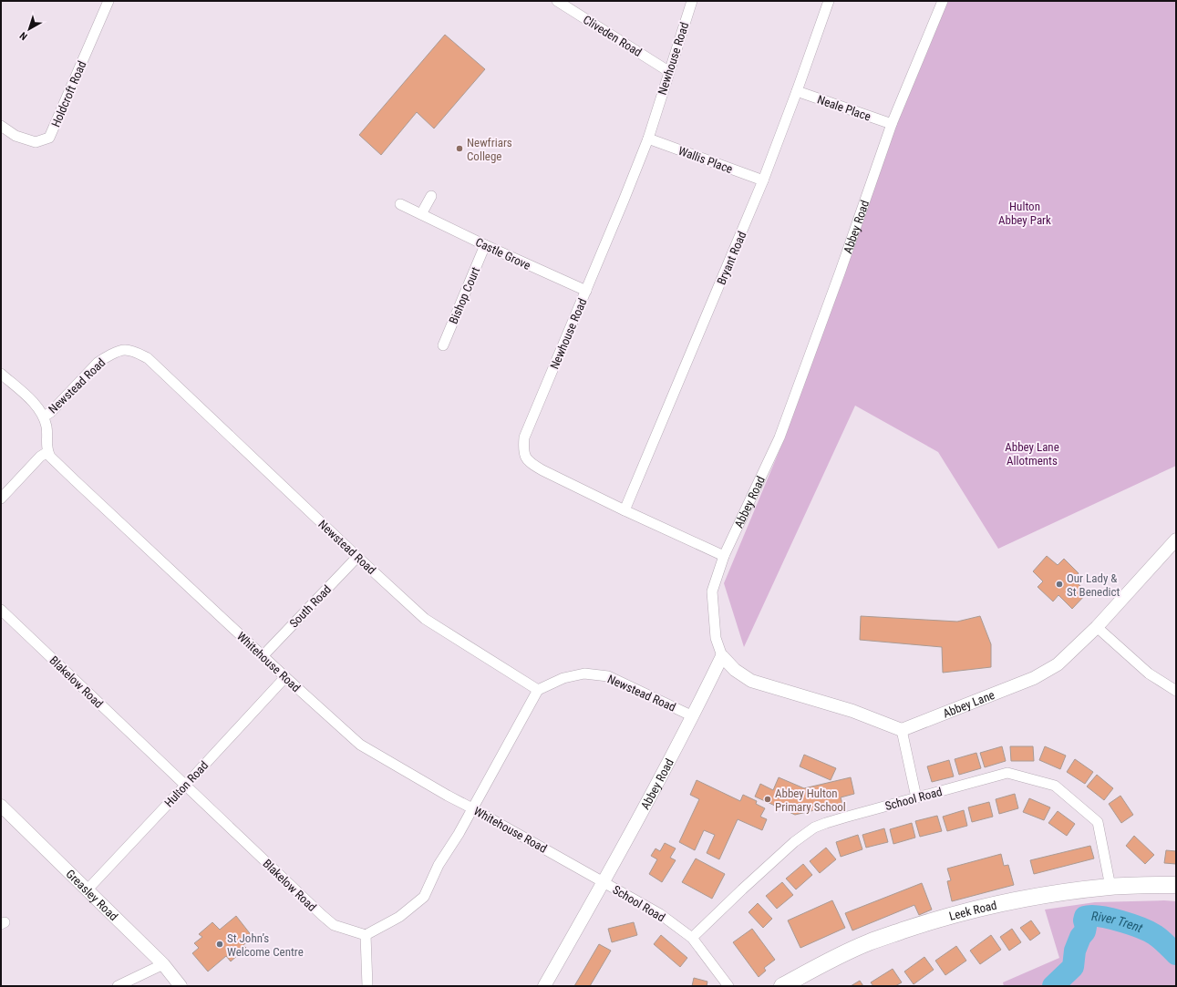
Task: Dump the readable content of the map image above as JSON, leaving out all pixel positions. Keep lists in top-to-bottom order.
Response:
{
  "streets": {
    "main road": ["Leek Road"],
    "street": [
      "Cliveden Road",
      "Newhouse Road",
      "Holdcroft Road",
      "Neale Place",
      "Wallis Place",
      "Abbey Road",
      "Castle Grove",
      "Bryant Road",
      "Bishop Court",
      "Newstead Road",
      "South Road",
      "Whitehouse Road",
      "Blakelow Road",
      "Abbey Lane",
      "Hulton Road",
      "School Road",
      "Greasley Road"
    ]
  },
  "crossings": [
    ["Cliveden Road", "Newhouse Road"],
    ["Newhouse Road", "Wallis Place"],
    ["Newhouse Road", "Abbey Road"],
    ["Newhouse Road", "Castle Grove"],
    ["Newhouse Road", "Bryant Road"],
    ["Neale Place", "Abbey Road"],
    ["Neale Place", "Bryant Road"],
    ["Wallis Place", "Bryant Road"],
    ["Abbey Road", "Newstead Road"],
    ["Abbey Road", "Whitehouse Road"],
    ["Abbey Road", "School Road"],
    ["Castle Grove", "Bishop Court"],
    ["Newstead Road", "South Road"],
    ["South Road", "Whitehouse Road"],
    ["Whitehouse Road", "Hulton Road"],
    ["Whitehouse Road", "School Road"],
    ["Blakelow Road", "Hulton Road"],
    ["Hulton Road", "Greasley Road"],
    ["School Road", "Leek Road"]
  ],
  "water": ["River Trent"],
  "parks": ["Hulton Abbey Park", "Abbey Lane Allotments"],
  "places": [
    "Newfriars College",
    "Our Lady & St Benedict",
    "Abbey Hulton Primary School",
    "St John’s Welcome Centre"
  ],
  "north": "bottom left"
}
